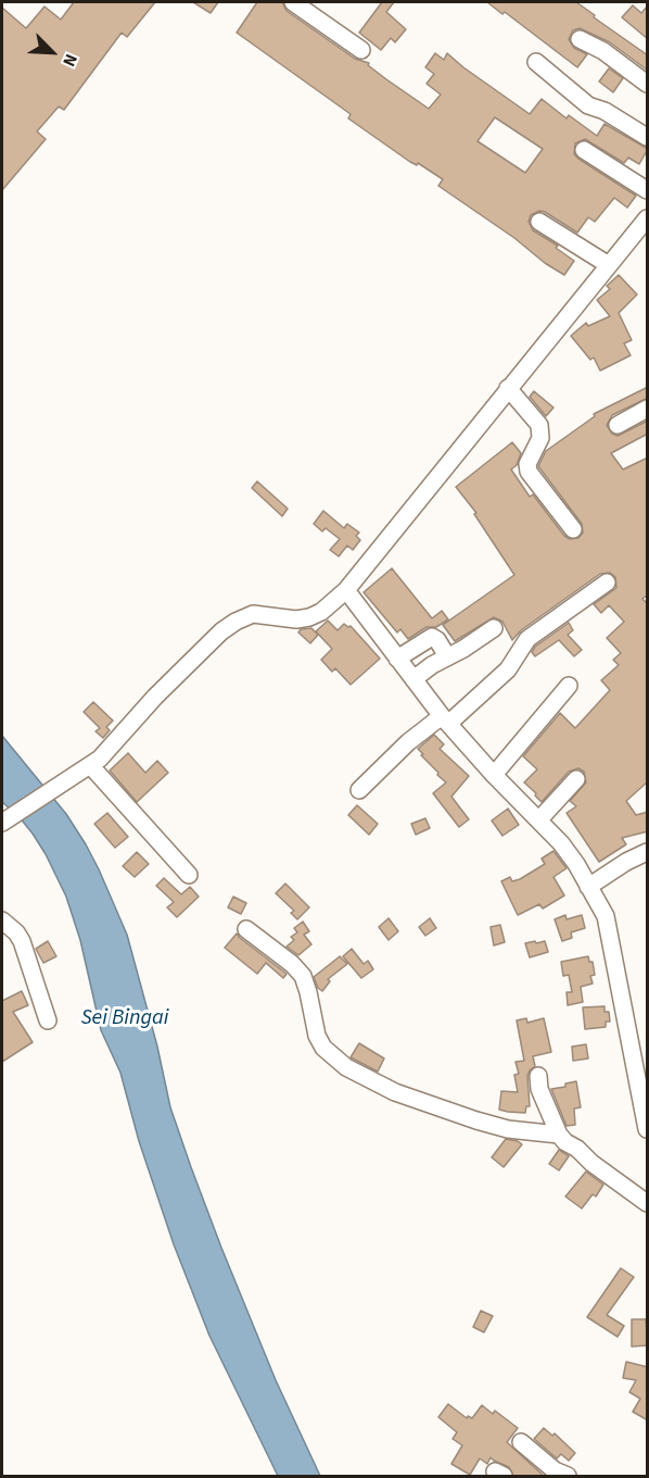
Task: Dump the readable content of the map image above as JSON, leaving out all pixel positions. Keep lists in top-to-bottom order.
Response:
{
  "water": ["Sei Bingai"],
  "north": "bottom right"
}
